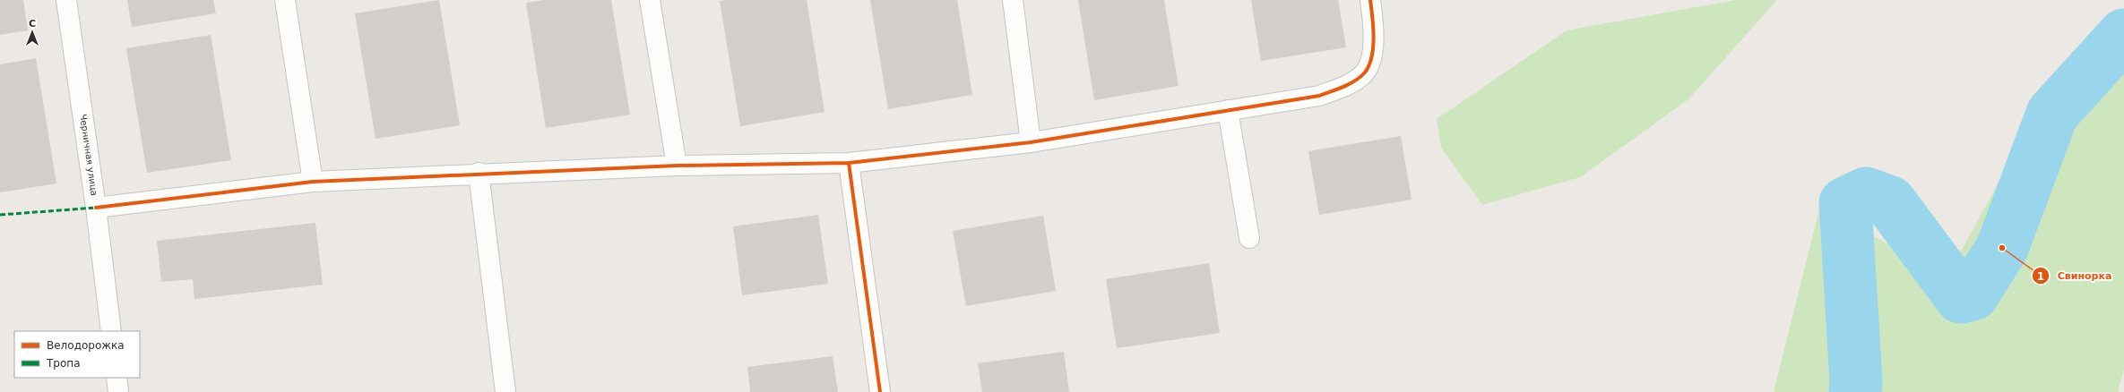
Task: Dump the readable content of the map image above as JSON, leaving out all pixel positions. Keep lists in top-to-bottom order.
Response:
{
  "streets": {
    "street": ["Черничная улица"]
  },
  "places": ["Свинорка"],
  "legend": ["Велодорожка", "Тропа"],
  "north": "top"
}
